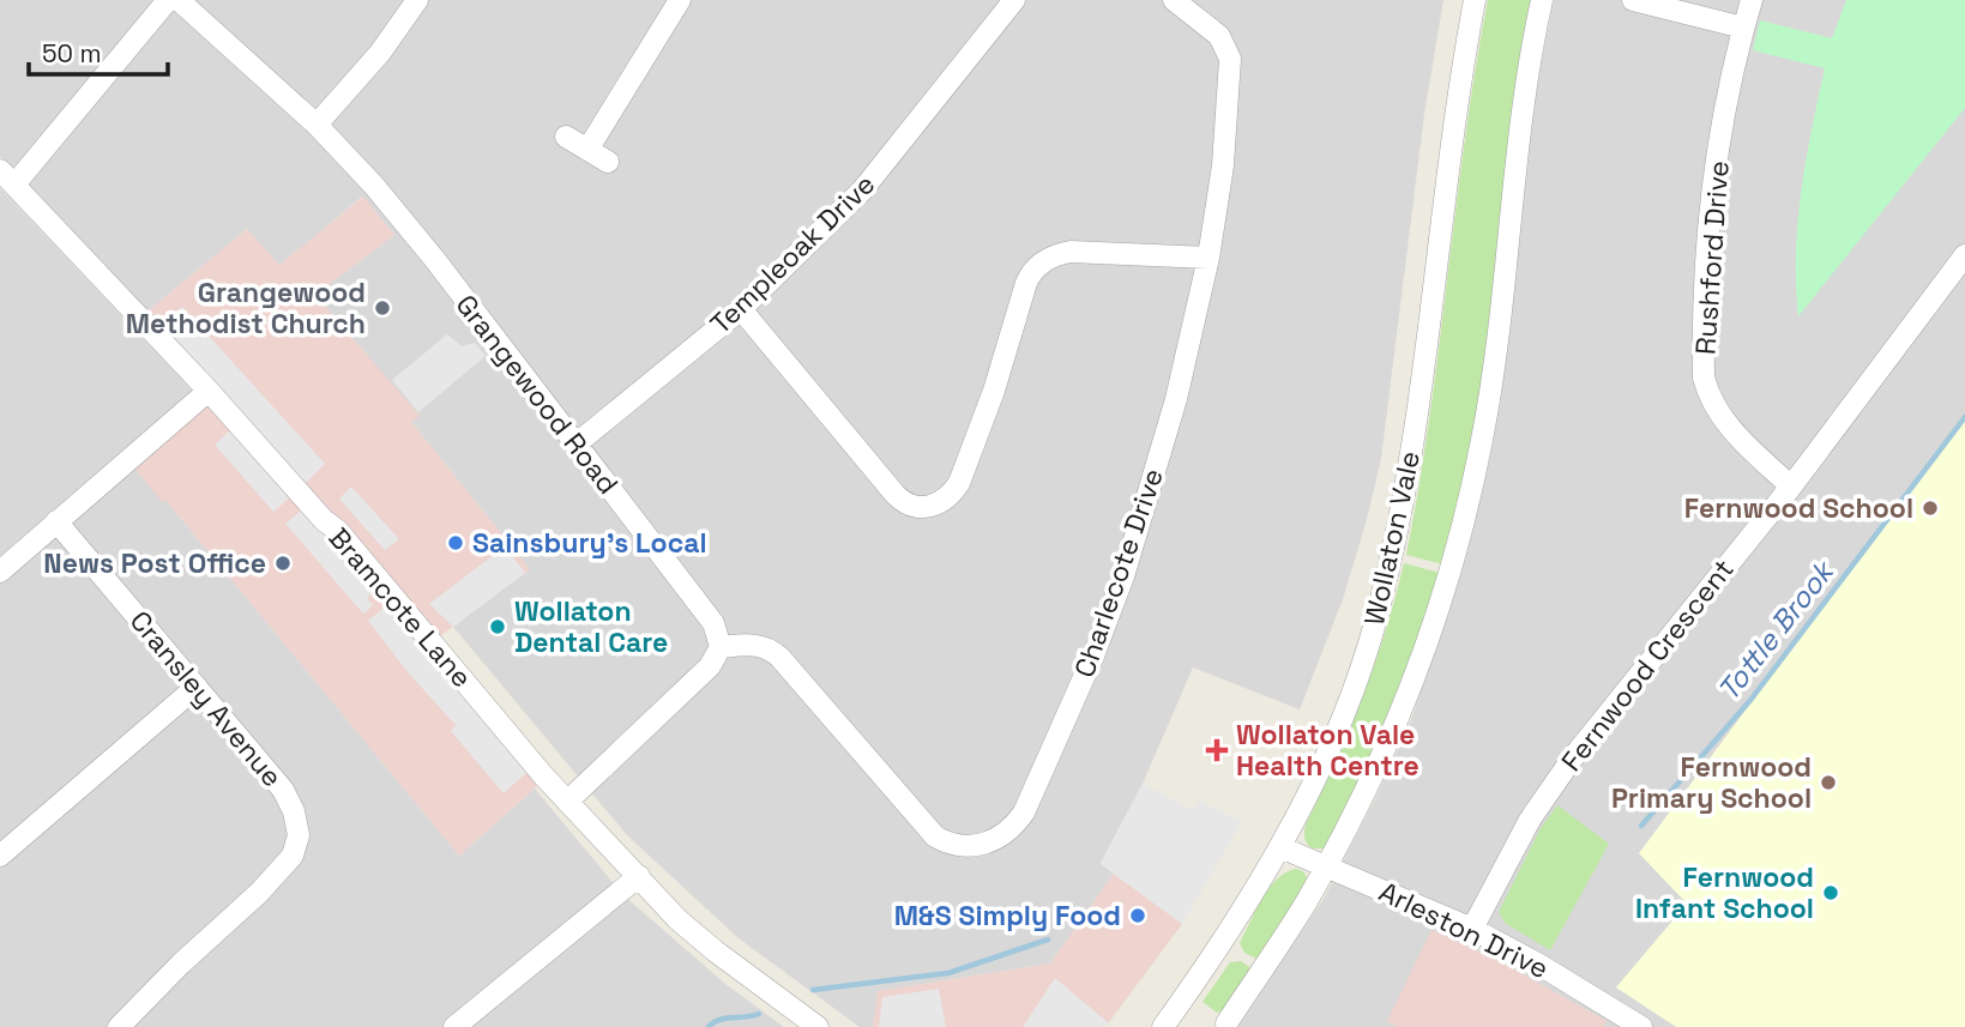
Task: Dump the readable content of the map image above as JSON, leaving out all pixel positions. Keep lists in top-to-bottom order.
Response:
{
  "streets": {
    "street": [
      "Templeoak Drive",
      "Rushford Drive",
      "Grangewood Road",
      "Wollaton Vale",
      "Charlecote Drive",
      "Bramcote Lane",
      "Fernwood Crescent",
      "Cransley Avenue",
      "Arleston Drive"
    ]
  },
  "crossings": [
    ["Templeoak Drive", "Grangewood Road"],
    ["Rushford Drive", "Fernwood Crescent"],
    ["Grangewood Road", "Charlecote Drive"],
    ["Wollaton Vale", "Arleston Drive"],
    ["Fernwood Crescent", "Arleston Drive"]
  ],
  "water": ["Tottle Brook"],
  "places": {
    "other": [
      "Grangewood Methodist Church",
      "Fernwood School",
      "Sainsbury's Local",
      "News Post Office",
      "Wollaton Dental Care",
      "Fernwood Primary School",
      "Fernwood Infant School",
      "M&S Simply Food"
    ],
    "health": ["Wollaton Vale Health Centre"]
  },
  "scale_bar": "50 m"
}
